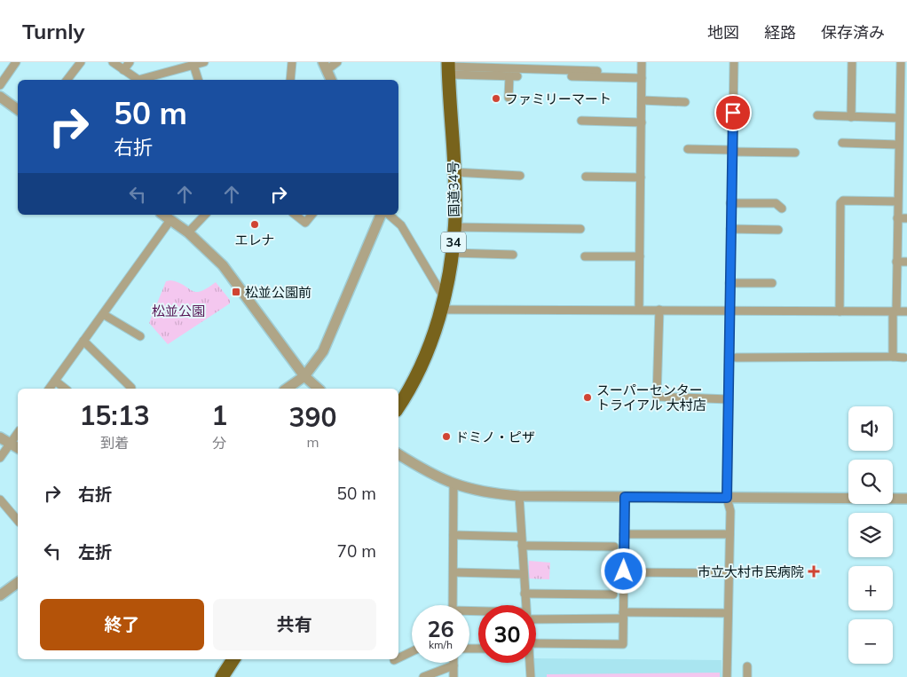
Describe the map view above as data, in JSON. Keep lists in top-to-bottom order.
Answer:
{
  "streets": {
    "highway": ["国道34号", "34"]
  },
  "parks": ["松並公園"],
  "places": {
    "other": [
      "ファミリーマート",
      "エレナ",
      "スーパーセンター トライアル 大村店",
      "ドミノ・ピザ"
    ],
    "transit": ["松並公園前"],
    "health": ["市立大村市民病院"]
  },
  "page": {
    "header": "Turnly",
    "nav": ["地図", "経路", "保存済み"],
    "turn": ["50 m", "右折"],
    "eta": [
      "15:13",
      "到着",
      "1",
      "分",
      "390",
      "m"
    ],
    "map_buttons": ["+", "−"],
    "list": [
      {
        "name": "右折",
        "value": "50 m"
      },
      {
        "name": "左折",
        "value": "70 m"
      }
    ],
    "buttons": ["終了", "共有"],
    "speed": "26 km/h",
    "limit": "30"
  }
}
